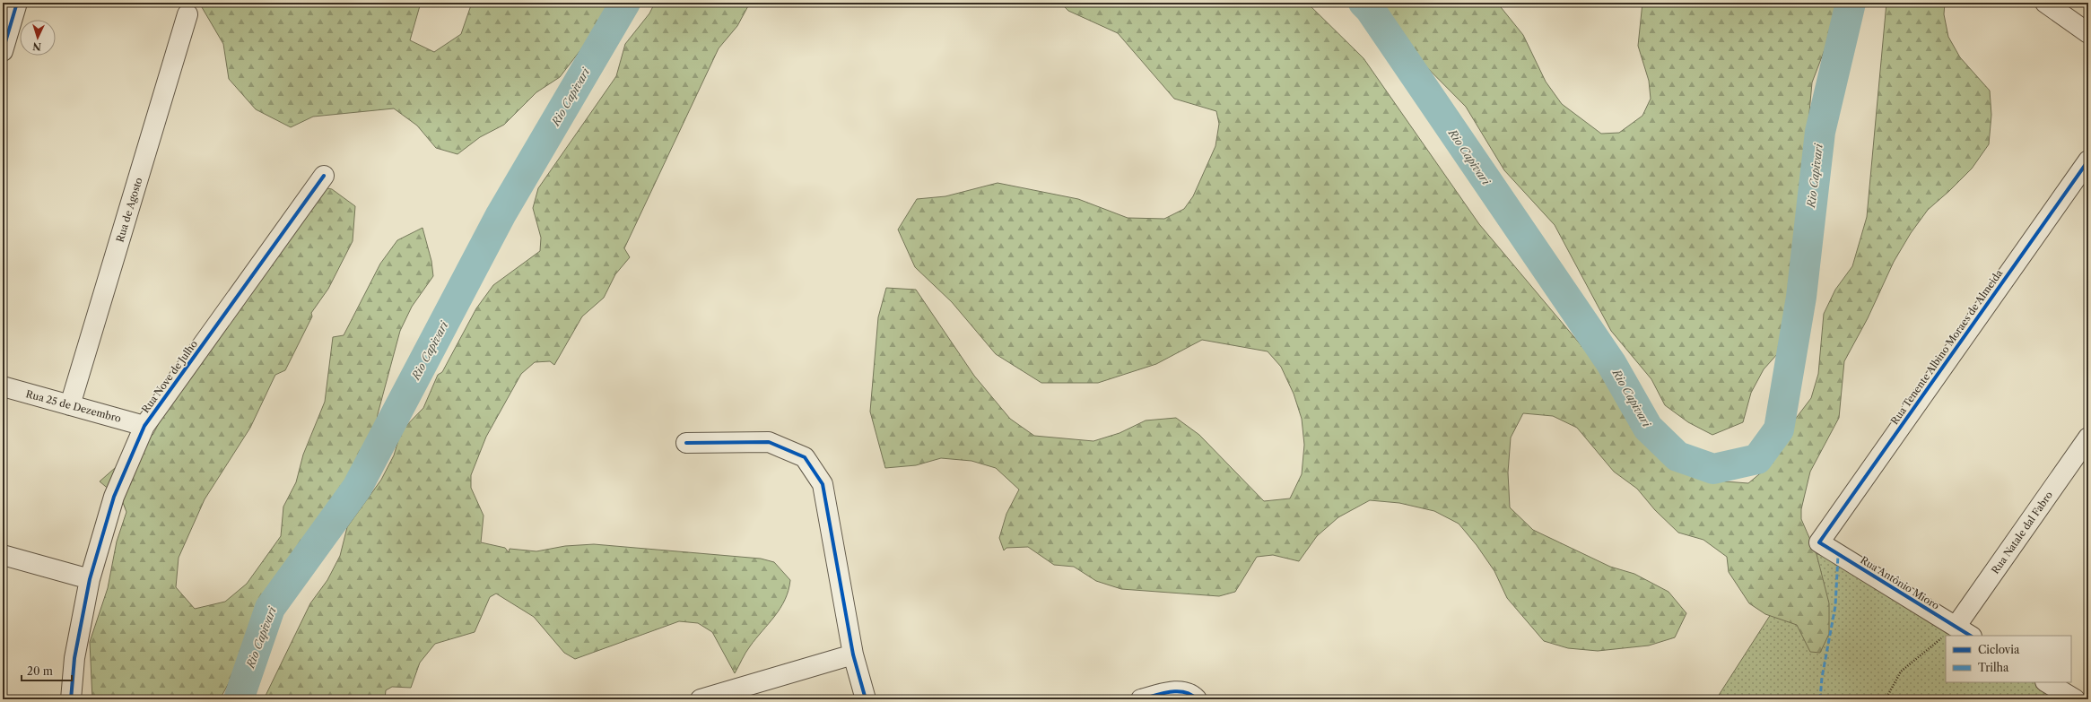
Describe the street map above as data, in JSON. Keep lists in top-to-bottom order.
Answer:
{
  "streets": {
    "street": [
      "Rua de Agosto",
      "Rua Tenente Albino Moraes de Almeida",
      "Rua Nove de Julho",
      "Rua 25 de Dezembro",
      "Rua Natale dal Fabro",
      "Rua Antônio Mioro"
    ]
  },
  "crossings": [
    ["Rua de Agosto", "Rua 25 de Dezembro"],
    ["Rua Tenente Albino Moraes de Almeida", "Rua Antônio Mioro"],
    ["Rua Nove de Julho", "Rua 25 de Dezembro"],
    ["Rua Natale dal Fabro", "Rua Antônio Mioro"]
  ],
  "water": ["Rio Capivari"],
  "legend": ["Ciclovia", "Trilha"],
  "scale_bar": "20 m",
  "north": "bottom"
}
